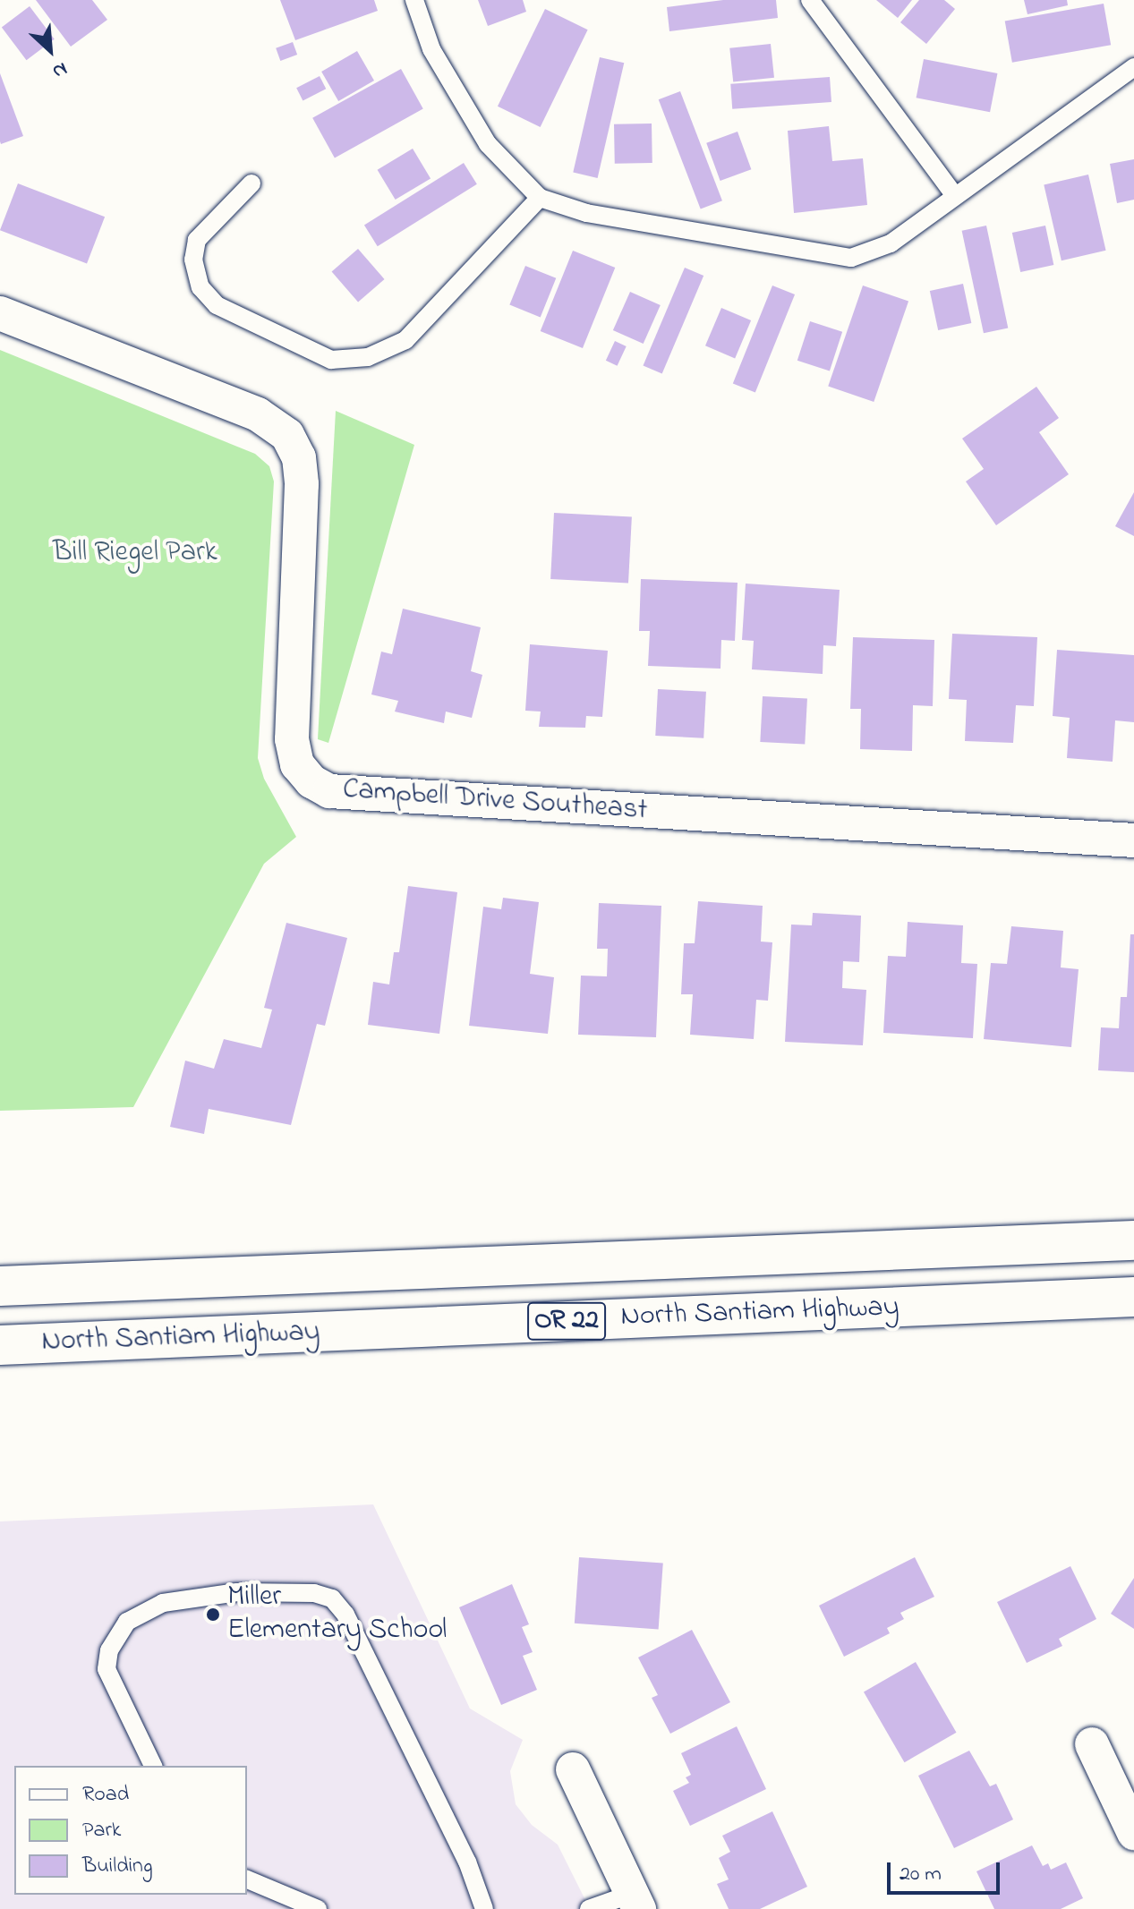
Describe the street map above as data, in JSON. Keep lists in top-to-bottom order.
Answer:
{
  "streets": {
    "highway": ["North Santiam Highway", "OR 22"],
    "street": ["Campbell Drive Southeast"]
  },
  "parks": ["Bill Riegel Park"],
  "places": ["Miller Elementary School"],
  "legend": ["Road", "Park", "Building"],
  "scale_bar": "20 m",
  "north": "bottom right"
}
